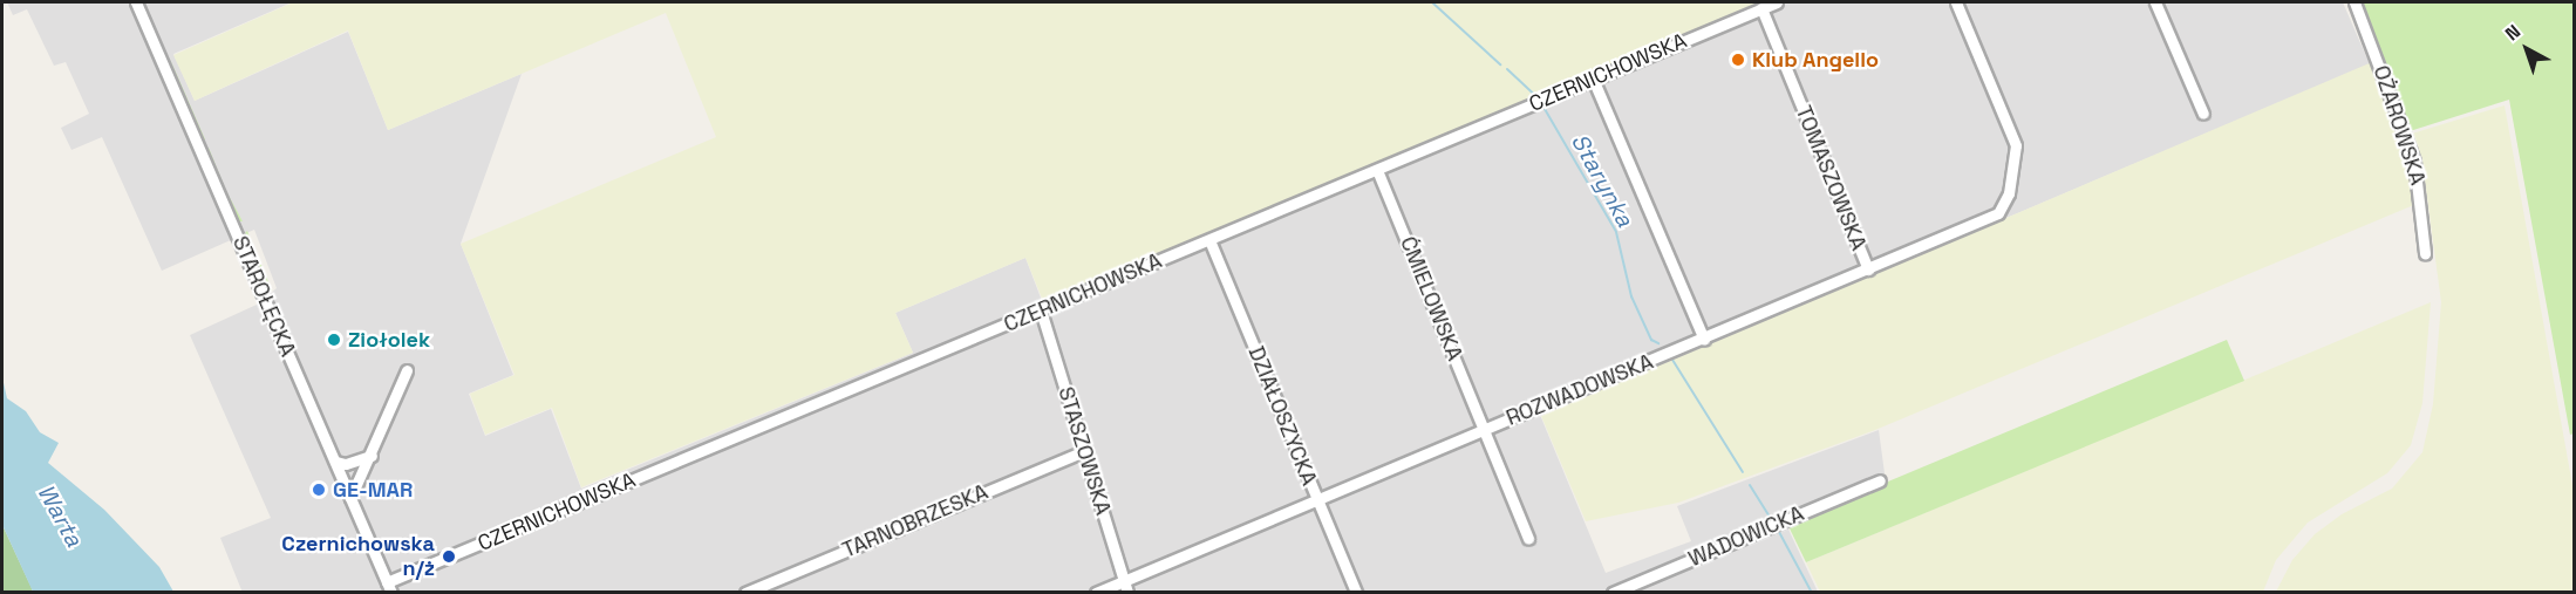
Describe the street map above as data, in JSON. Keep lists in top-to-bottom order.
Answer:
{
  "streets": {
    "street": [
      "CZERNICHOWSKA",
      "OŻAROWSKA",
      "TOMASZOWSKA",
      "STAROŁĘCKA",
      "ĆMIELOWSKA",
      "ROZWADOWSKA",
      "DZIAŁOSZYCKA",
      "STASZOWSKA",
      "TARNOBRZESKA",
      "WADOWICKA"
    ]
  },
  "crossings": [
    ["CZERNICHOWSKA", "TOMASZOWSKA"],
    ["CZERNICHOWSKA", "STAROŁĘCKA"],
    ["CZERNICHOWSKA", "ĆMIELOWSKA"],
    ["CZERNICHOWSKA", "DZIAŁOSZYCKA"],
    ["CZERNICHOWSKA", "STASZOWSKA"],
    ["TOMASZOWSKA", "ROZWADOWSKA"],
    ["ĆMIELOWSKA", "ROZWADOWSKA"],
    ["ROZWADOWSKA", "DZIAŁOSZYCKA"],
    ["ROZWADOWSKA", "STASZOWSKA"],
    ["STASZOWSKA", "TARNOBRZESKA"]
  ],
  "water": ["Starynka", "Warta"],
  "places": [
    "Klub Angello",
    "Ziołolek",
    "GE-MAR",
    "Czernichowska n/ż"
  ],
  "north": "top left"
}
